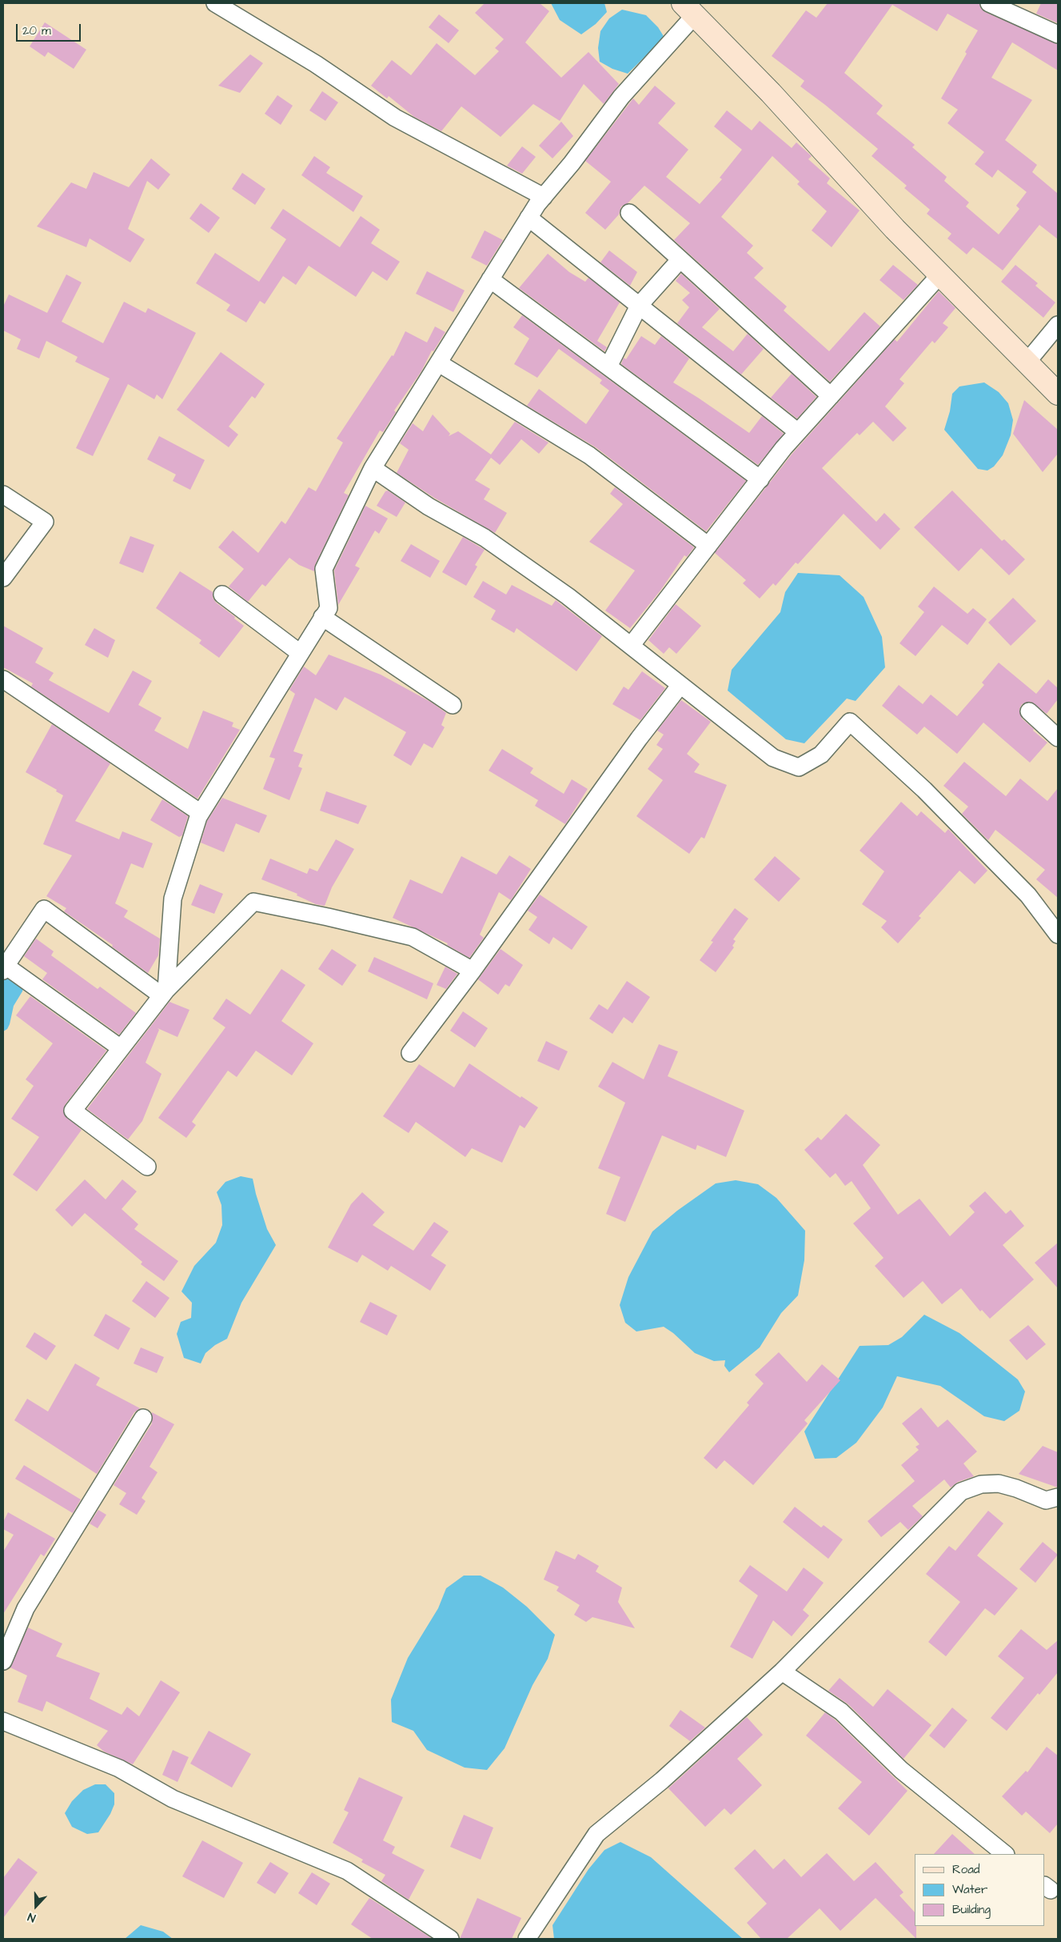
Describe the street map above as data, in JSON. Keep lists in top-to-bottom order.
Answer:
{
  "legend": ["Road", "Water", "Building"],
  "scale_bar": "20 m",
  "north": "bottom"
}
